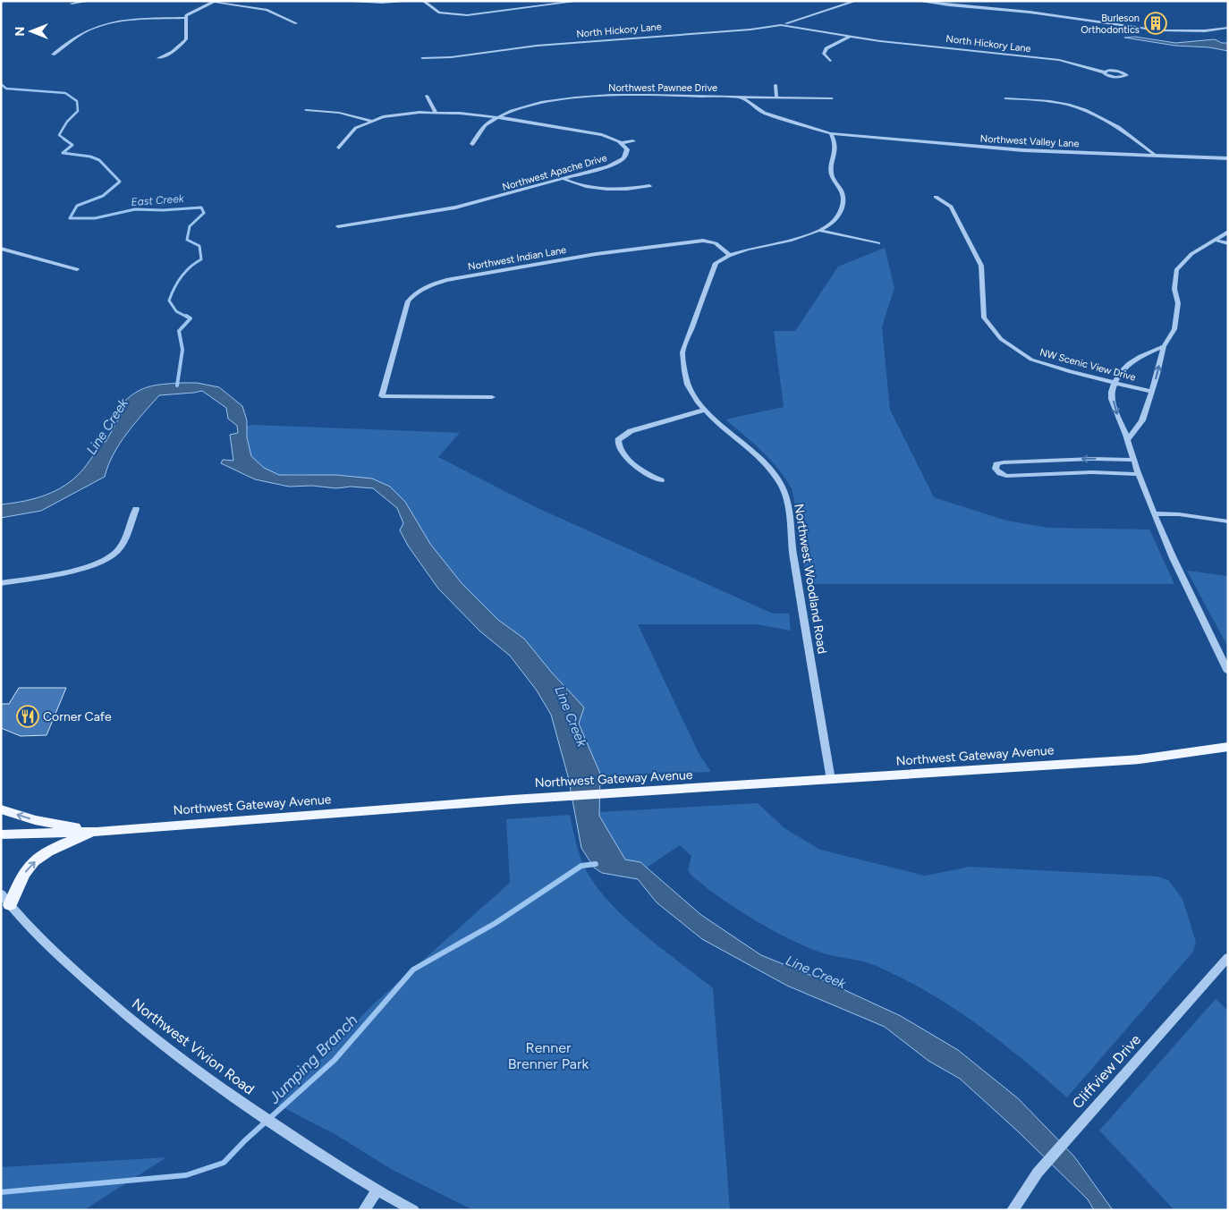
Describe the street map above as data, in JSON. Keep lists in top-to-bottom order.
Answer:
{
  "streets": {
    "main road": ["Northwest Gateway Avenue"],
    "street": [
      "North Hickory Lane",
      "Northwest Pawnee Drive",
      "Northwest Valley Lane",
      "Northwest Apache Drive",
      "Northwest Indian Lane",
      "NW Scenic View Drive",
      "Northwest Woodland Road",
      "Northwest Vivion Road",
      "Cliffview Drive"
    ]
  },
  "crossings": [
    ["Northwest Pawnee Drive", "Northwest Apache Drive"],
    ["Northwest Valley Lane", "Northwest Woodland Road"],
    ["Northwest Indian Lane", "Northwest Woodland Road"],
    ["Northwest Woodland Road", "Northwest Gateway Avenue"]
  ],
  "water": ["East Creek", "Line Creek", "Jumping Branch"],
  "parks": ["Renner Brenner Park"],
  "places": {
    "building": ["Burleson Orthodontics"],
    "restaurant": ["Corner Cafe"]
  },
  "north": "left"
}
